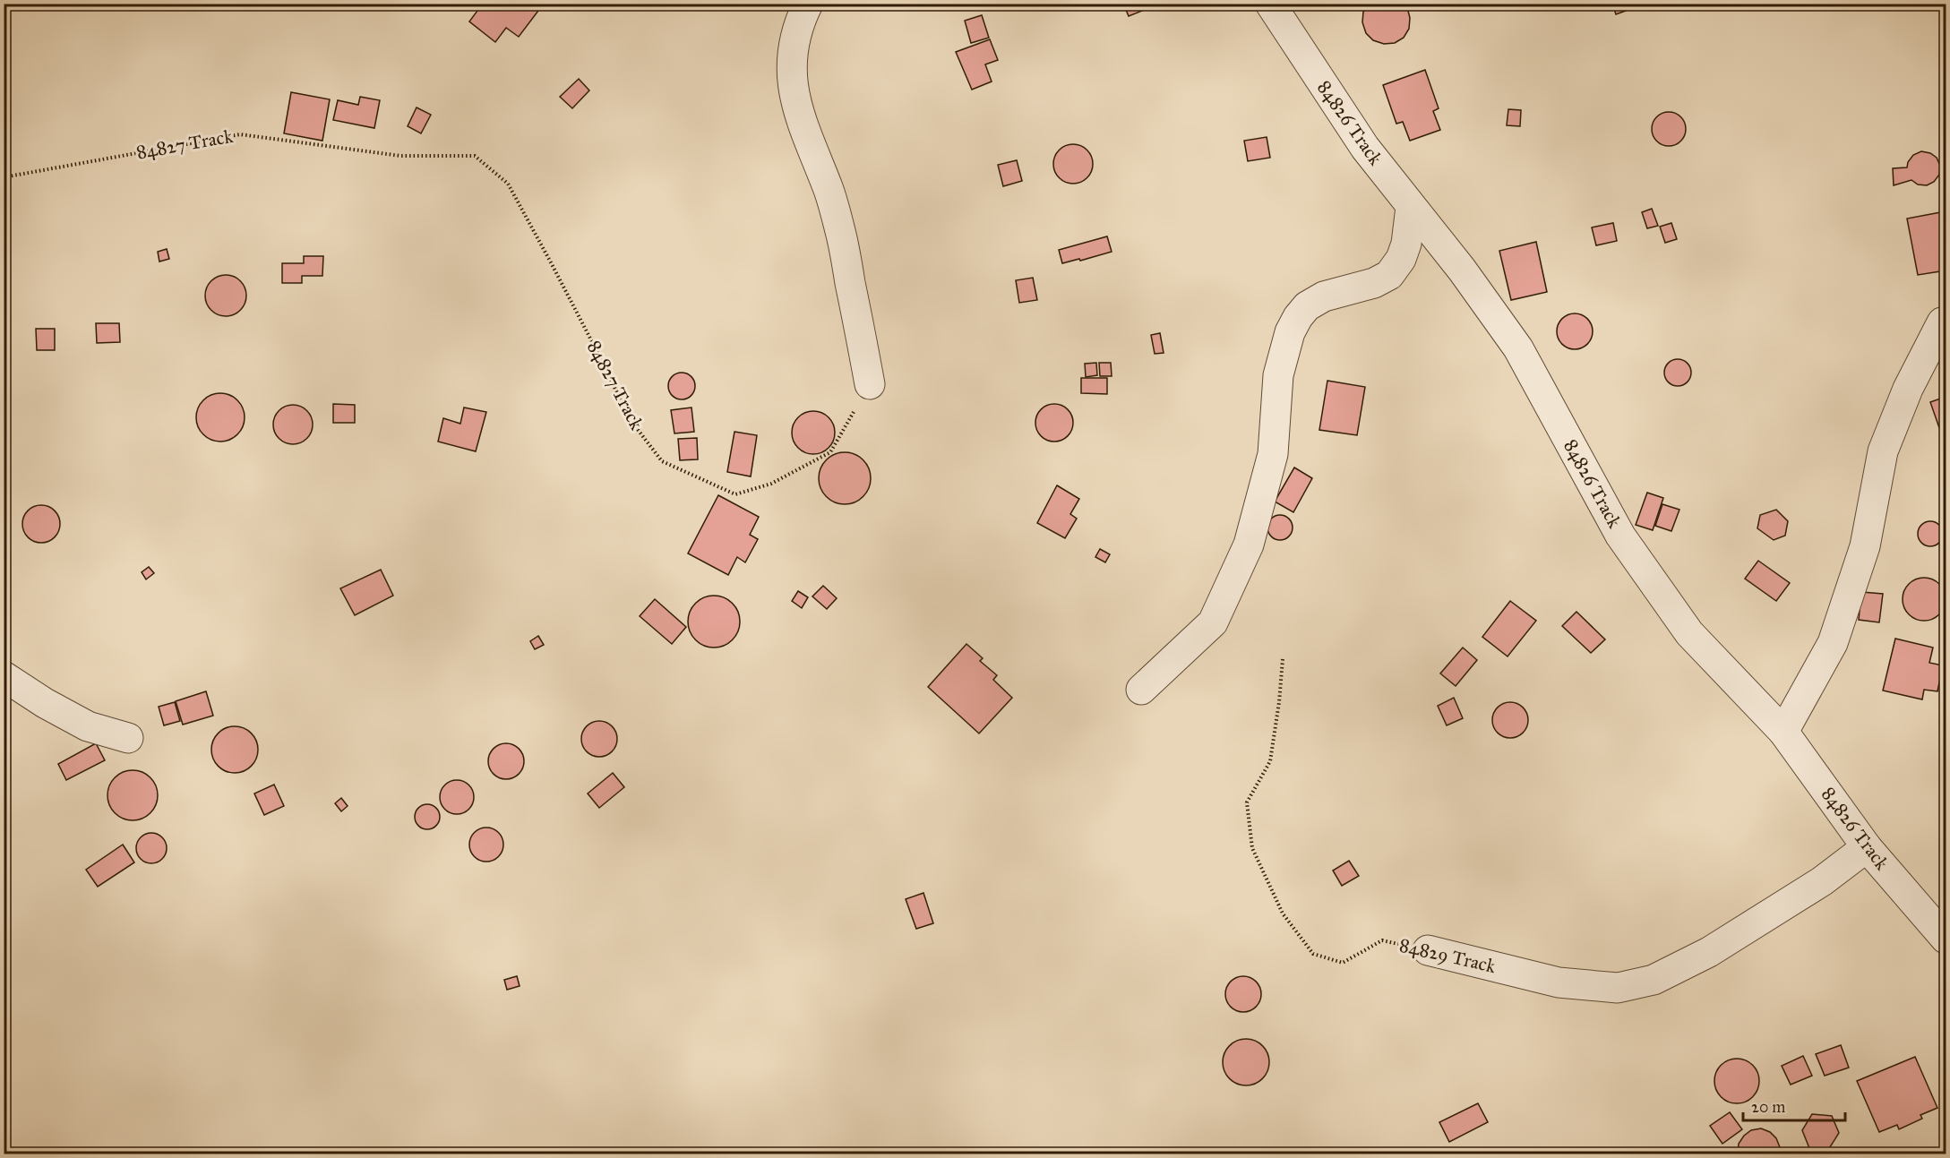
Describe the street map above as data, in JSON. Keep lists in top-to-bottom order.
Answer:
{
  "streets": {
    "street": ["84826 Track", "84829 Track"],
    "path": ["84827 Track"]
  },
  "crossings": [
    ["84826 Track", "84829 Track"]
  ],
  "scale_bar": "20 m"
}
